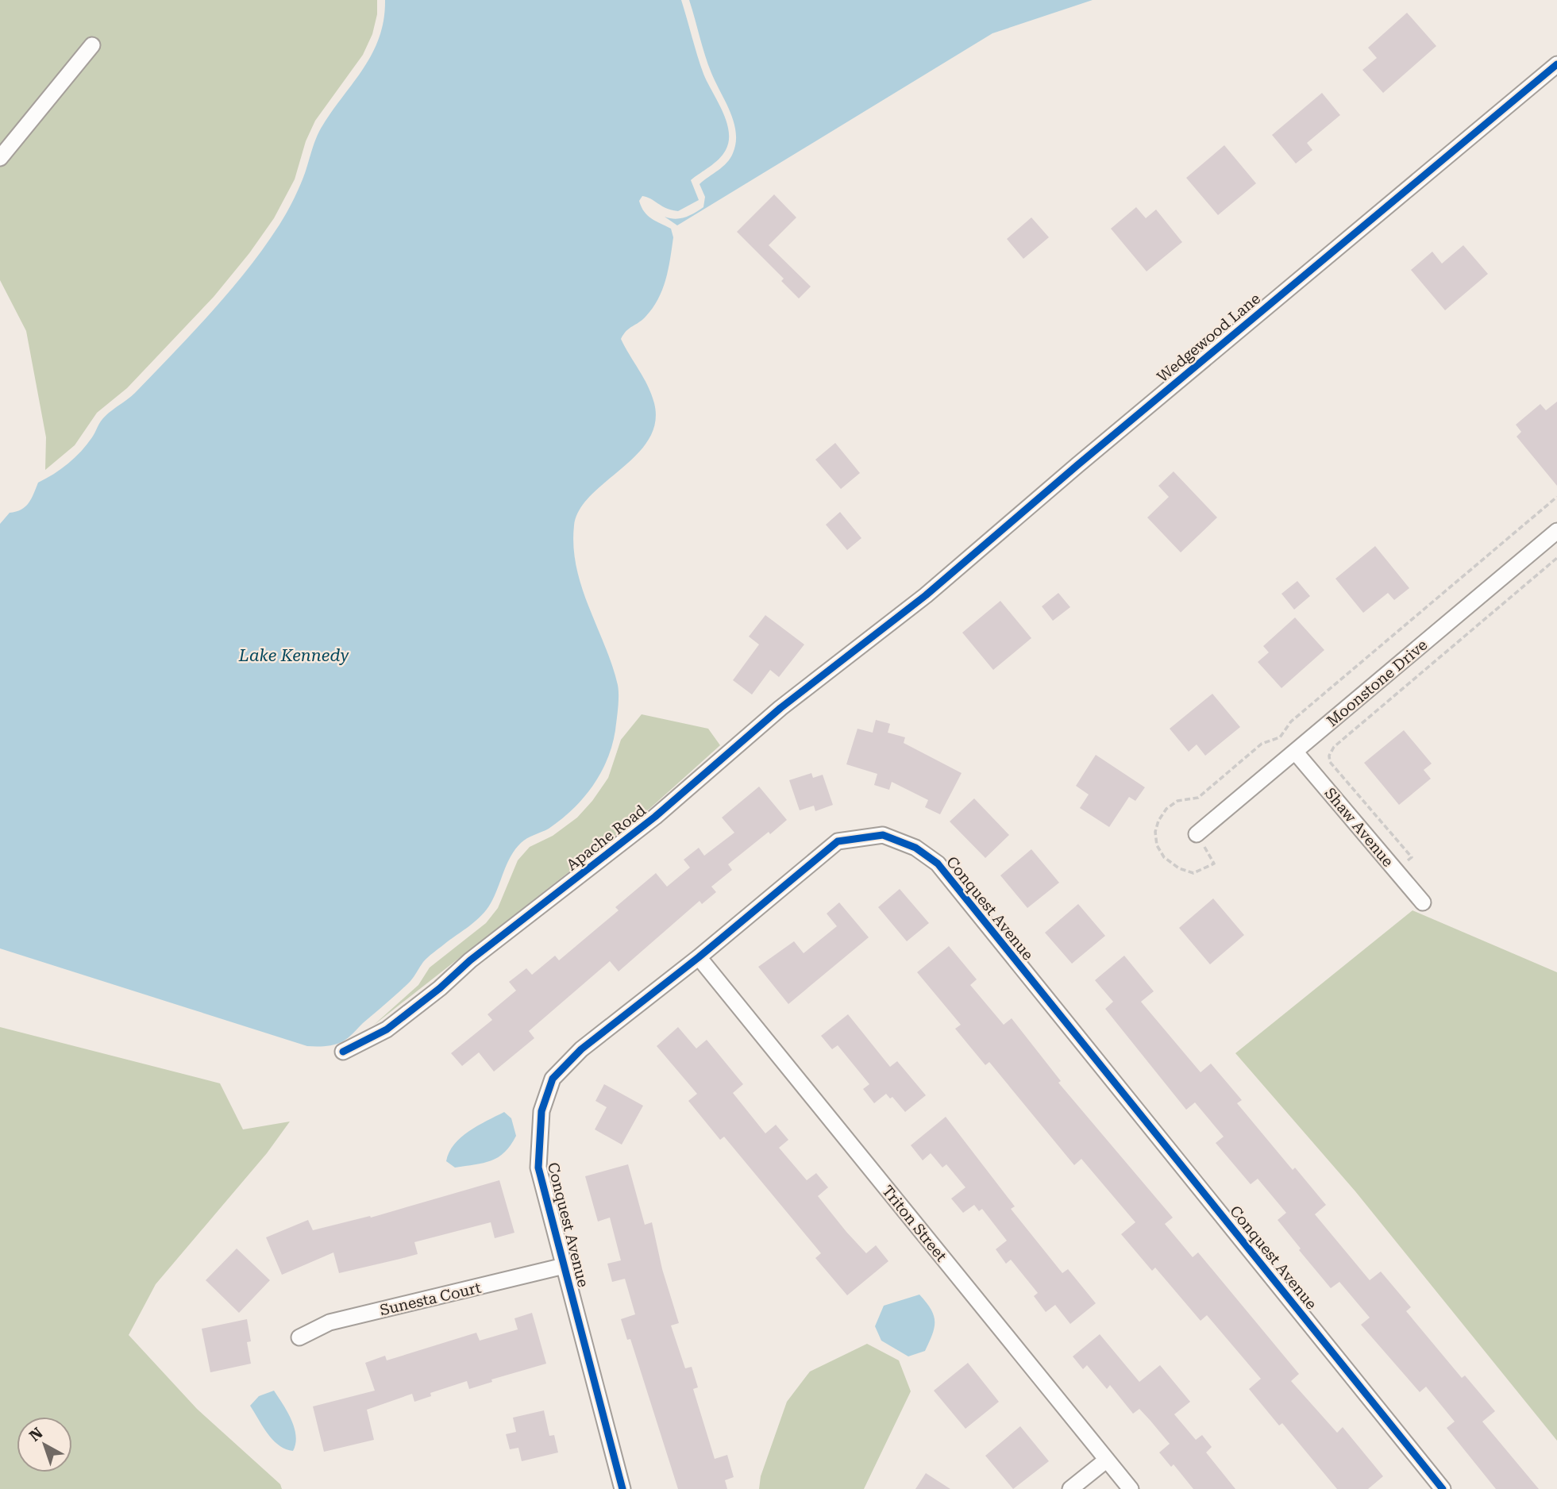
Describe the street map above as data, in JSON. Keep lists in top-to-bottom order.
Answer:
{
  "streets": {
    "street": [
      "Wedgewood Lane",
      "Moonstone Drive",
      "Shaw Avenue",
      "Apache Road",
      "Conquest Avenue",
      "Triton Street",
      "Sunesta Court"
    ]
  },
  "crossings": [
    ["Wedgewood Lane", "Apache Road"],
    ["Moonstone Drive", "Shaw Avenue"],
    ["Conquest Avenue", "Triton Street"],
    ["Conquest Avenue", "Sunesta Court"]
  ],
  "water": ["Lake Kennedy"],
  "north": "top left"
}
